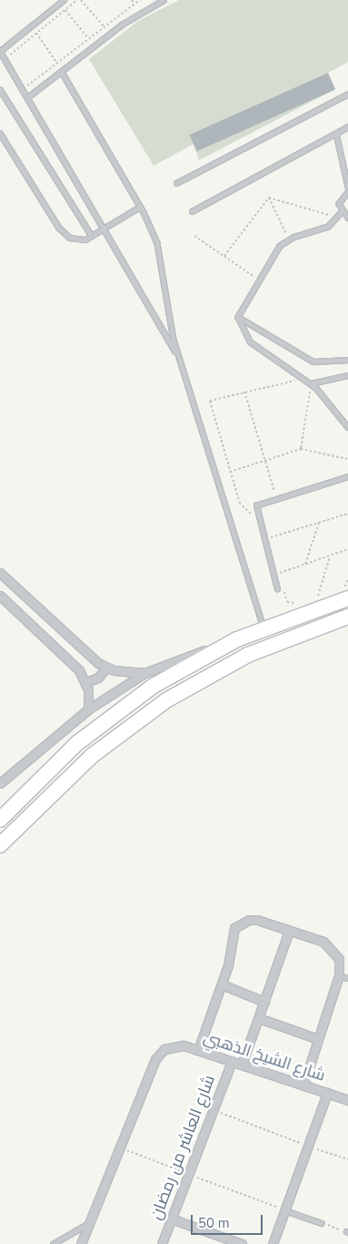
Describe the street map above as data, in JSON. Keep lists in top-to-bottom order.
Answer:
{
  "streets": {
    "street": ["شارع الشيخ الذهبي", "شارع العاشر من رمضان"]
  },
  "crossings": [
    ["شارع الشيخ الذهبي", "شارع العاشر من رمضان"]
  ],
  "scale_bar": "50 m"
}
